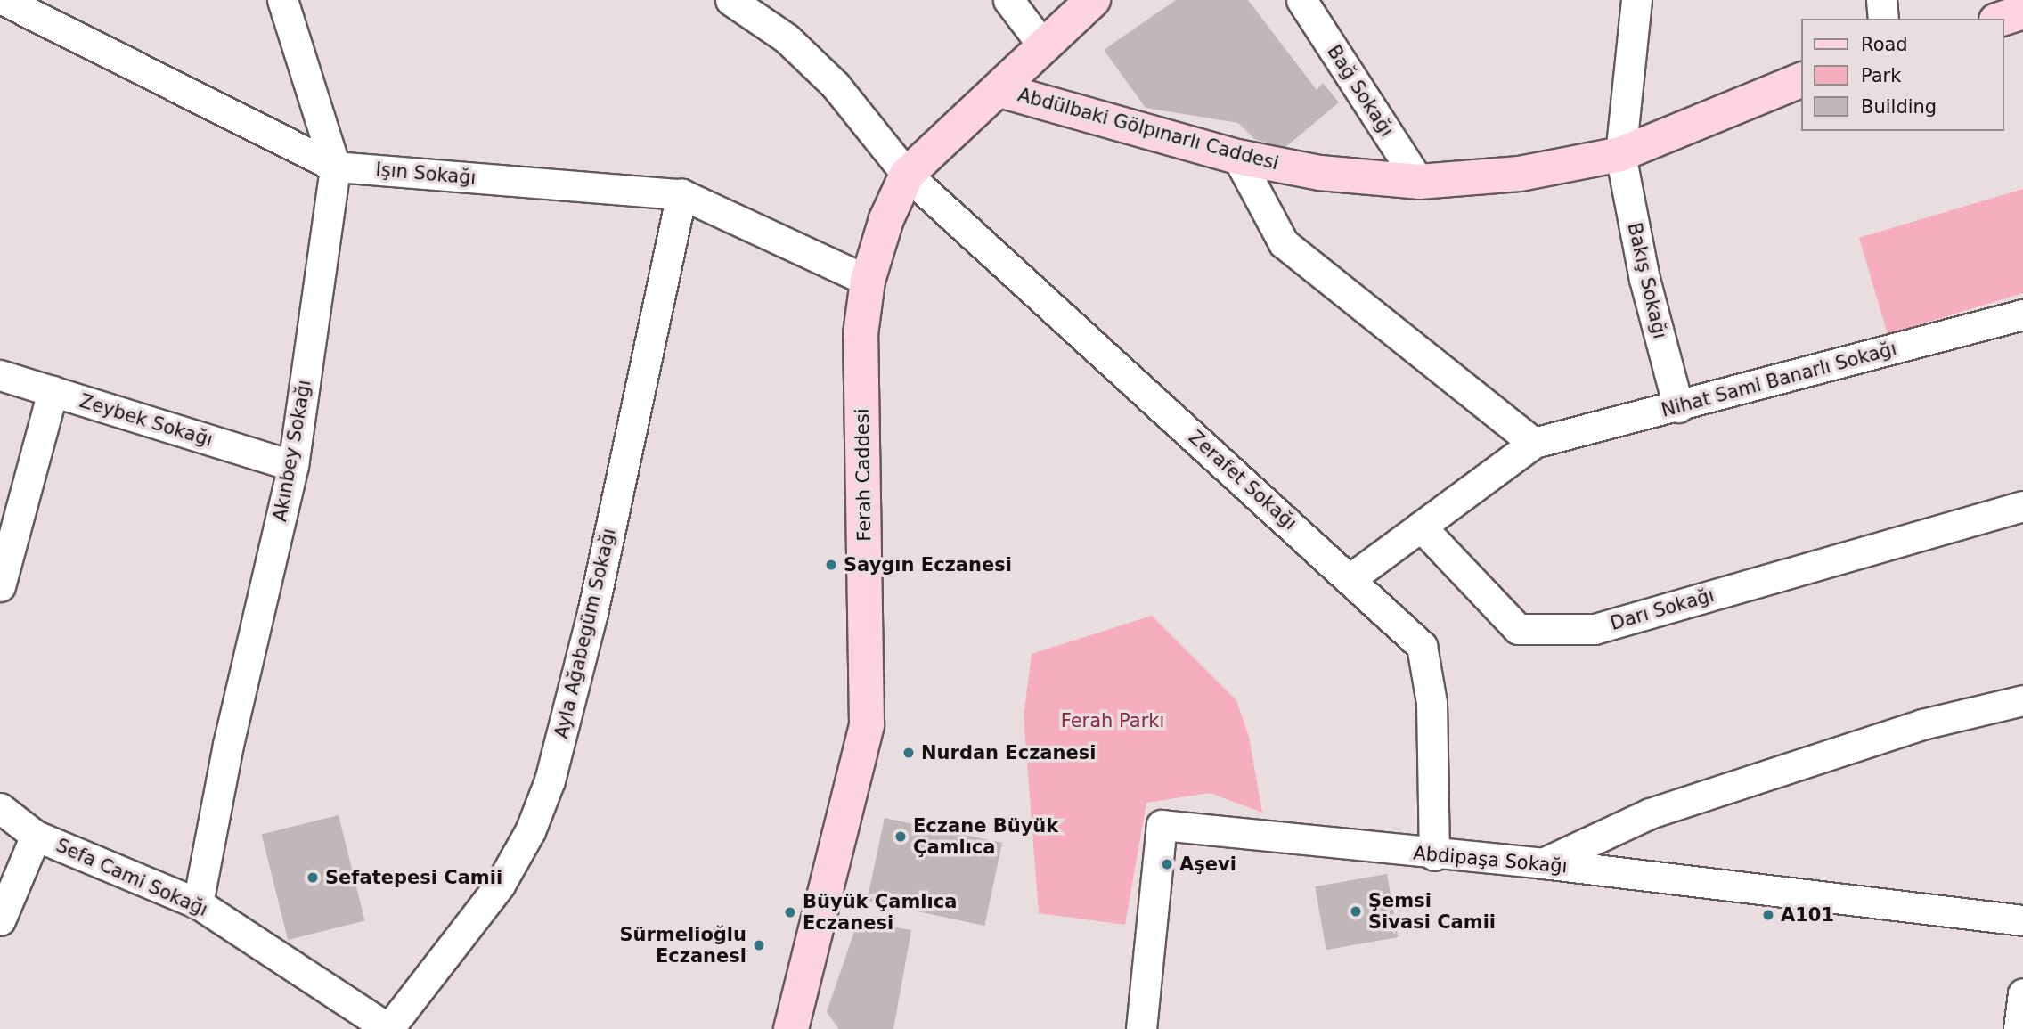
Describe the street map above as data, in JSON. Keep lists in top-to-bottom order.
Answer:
{
  "streets": {
    "street": [
      "Bağ Sokağı",
      "Abdülbaki Gölpınarlı Caddesi",
      "Işın Sokağı",
      "Bakış Sokağı",
      "Nihat Sami Banarlı Sokağı",
      "Zeybek Sokağı",
      "Akınbey Sokağı",
      "Ferah Caddesi",
      "Zerafet Sokağı",
      "Darı Sokağı",
      "Ayla Ağabegüm Sokağı",
      "Abdipaşa Sokağı",
      "Sefa Cami Sokağı"
    ]
  },
  "crossings": [
    ["Bağ Sokağı", "Abdülbaki Gölpınarlı Caddesi"],
    ["Abdülbaki Gölpınarlı Caddesi", "Bakış Sokağı"],
    ["Abdülbaki Gölpınarlı Caddesi", "Ferah Caddesi"],
    ["Işın Sokağı", "Akınbey Sokağı"],
    ["Işın Sokağı", "Ferah Caddesi"],
    ["Işın Sokağı", "Ayla Ağabegüm Sokağı"],
    ["Bakış Sokağı", "Nihat Sami Banarlı Sokağı"],
    ["Nihat Sami Banarlı Sokağı", "Darı Sokağı"],
    ["Zeybek Sokağı", "Akınbey Sokağı"],
    ["Akınbey Sokağı", "Sefa Cami Sokağı"],
    ["Ferah Caddesi", "Zerafet Sokağı"],
    ["Zerafet Sokağı", "Abdipaşa Sokağı"],
    ["Ayla Ağabegüm Sokağı", "Sefa Cami Sokağı"]
  ],
  "parks": ["Ferah Parkı"],
  "places": [
    "Saygın Eczanesi",
    "Nurdan Eczanesi",
    "Eczane Büyük Çamlıca",
    "Aşevi",
    "Sefatepesi Camii",
    "Şemsi Sivasi Camii",
    "Büyük Çamlıca Eczanesi",
    "A101",
    "Sürmelioğlu Eczanesi"
  ],
  "legend": ["Road", "Park", "Building"]
}
